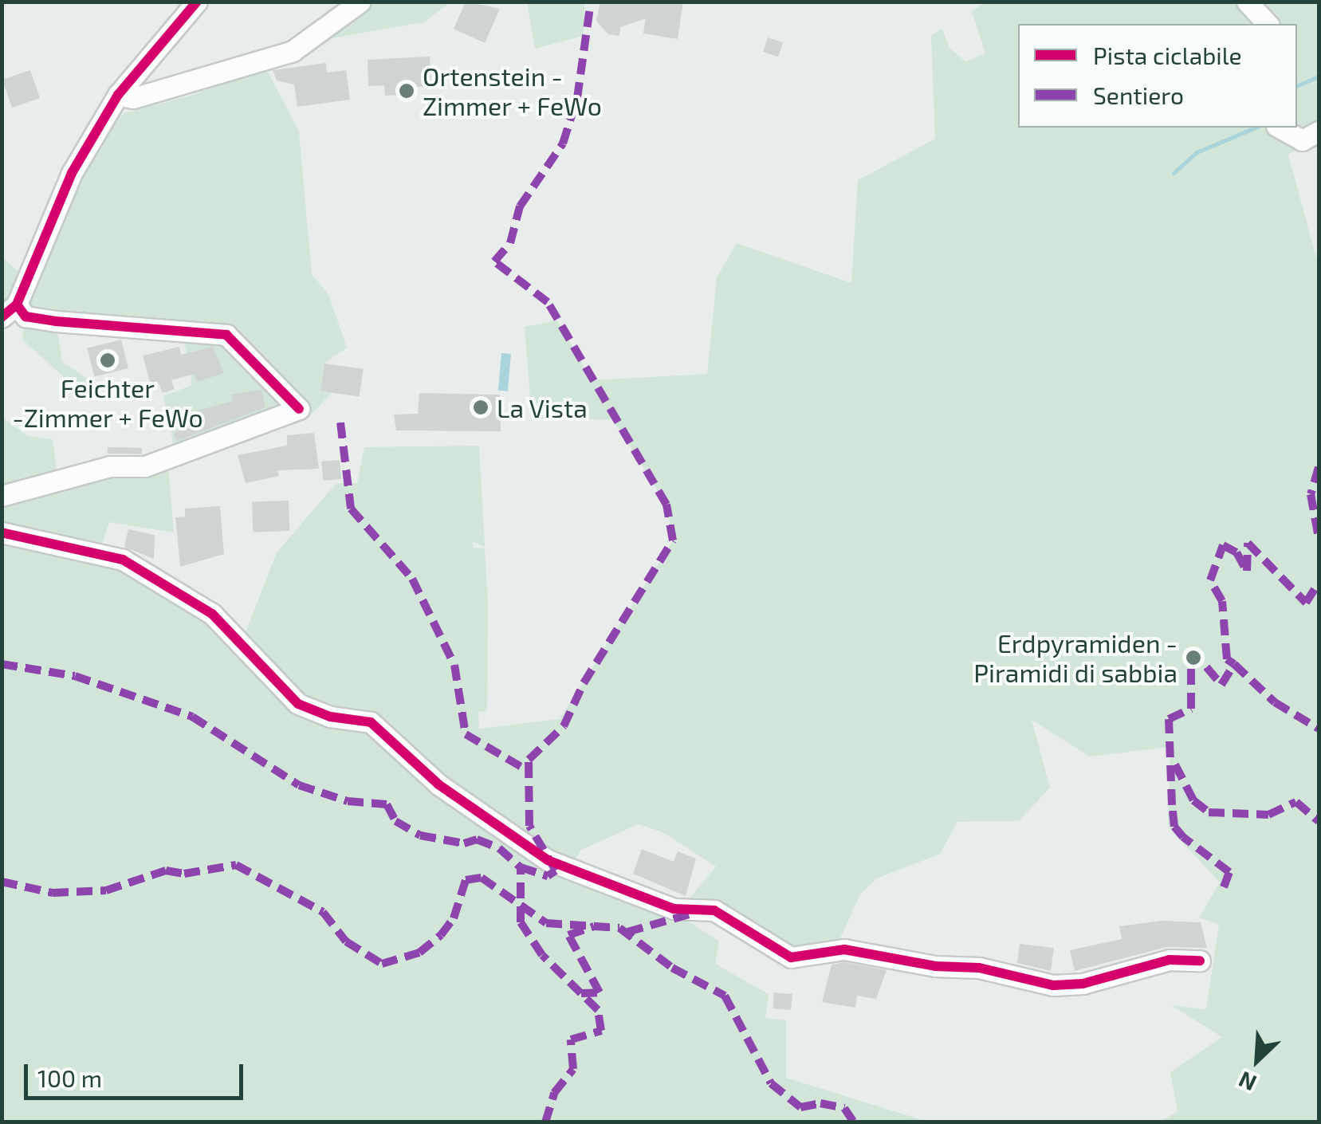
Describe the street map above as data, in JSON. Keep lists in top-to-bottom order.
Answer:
{
  "places": [
    "Ortenstein - Zimmer + FeWo",
    "Feichter -Zimmer + FeWo",
    "La Vista",
    "Erdpyramiden - Piramidi di sabbia"
  ],
  "legend": ["Pista ciclabile", "Sentiero"],
  "scale_bar": "100 m",
  "north": "bottom left"
}
